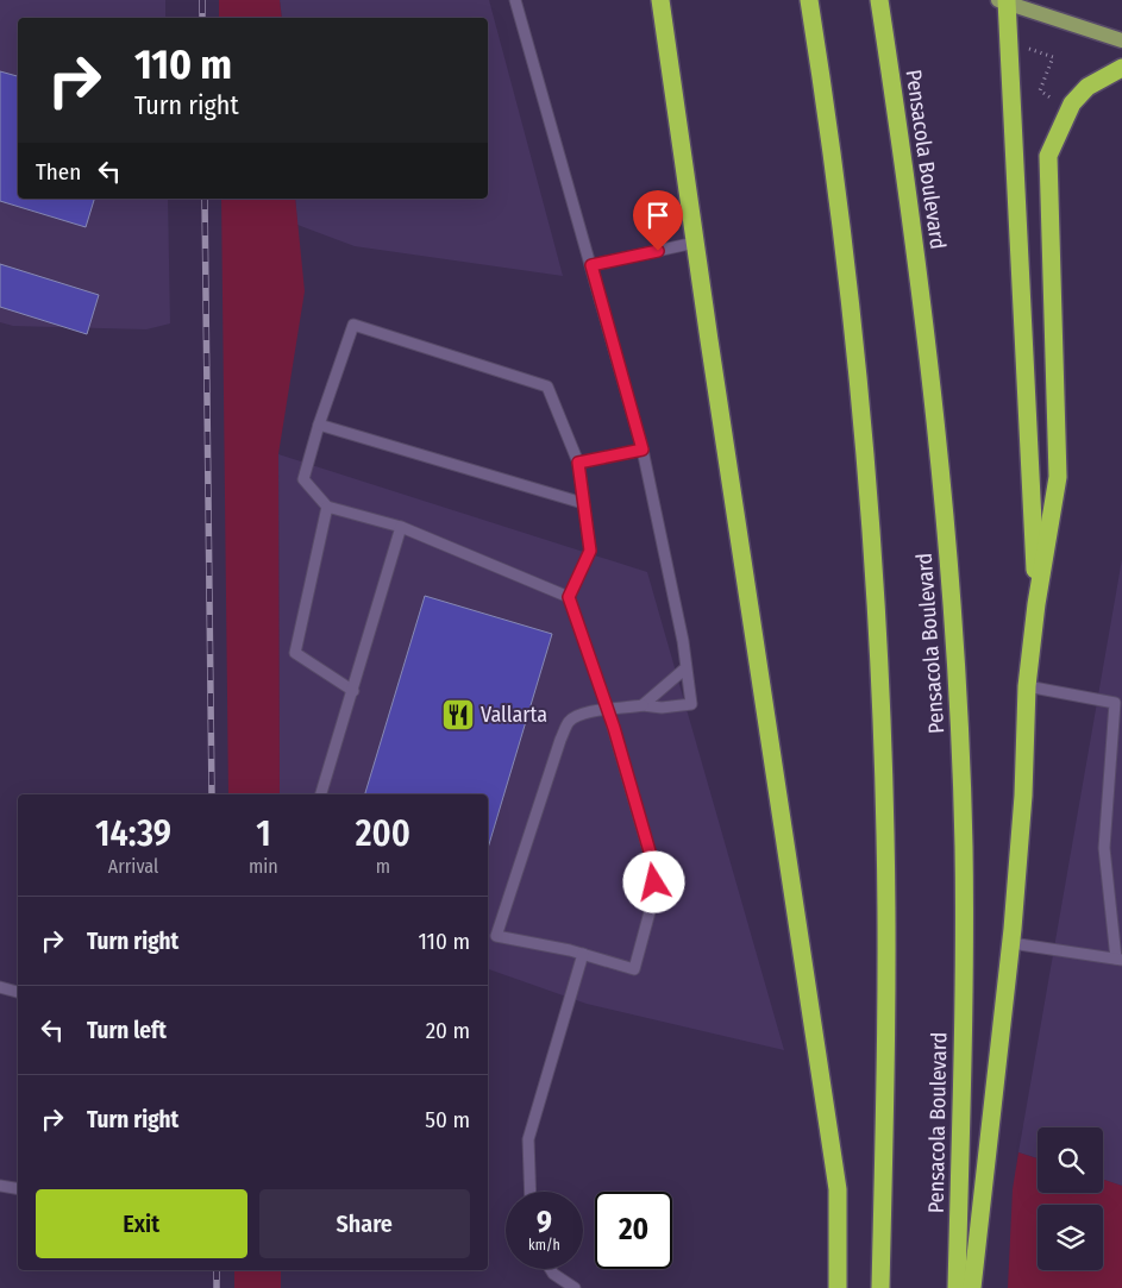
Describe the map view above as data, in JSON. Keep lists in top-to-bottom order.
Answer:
{
  "streets": {
    "highway": ["Pensacola Boulevard"]
  },
  "places": {
    "restaurant": ["Vallarta"]
  },
  "page": {
    "turn": ["110 m", "Turn right"],
    "then": "Then",
    "eta": [
      "14:39",
      "Arrival",
      "1",
      "min",
      "200",
      "m"
    ],
    "list": [
      {
        "name": "Turn right",
        "value": "110 m"
      },
      {
        "name": "Turn left",
        "value": "20 m"
      },
      {
        "name": "Turn right",
        "value": "50 m"
      }
    ],
    "buttons": ["Exit", "Share"],
    "speed": "9 km/h",
    "limit": "20"
  }
}
